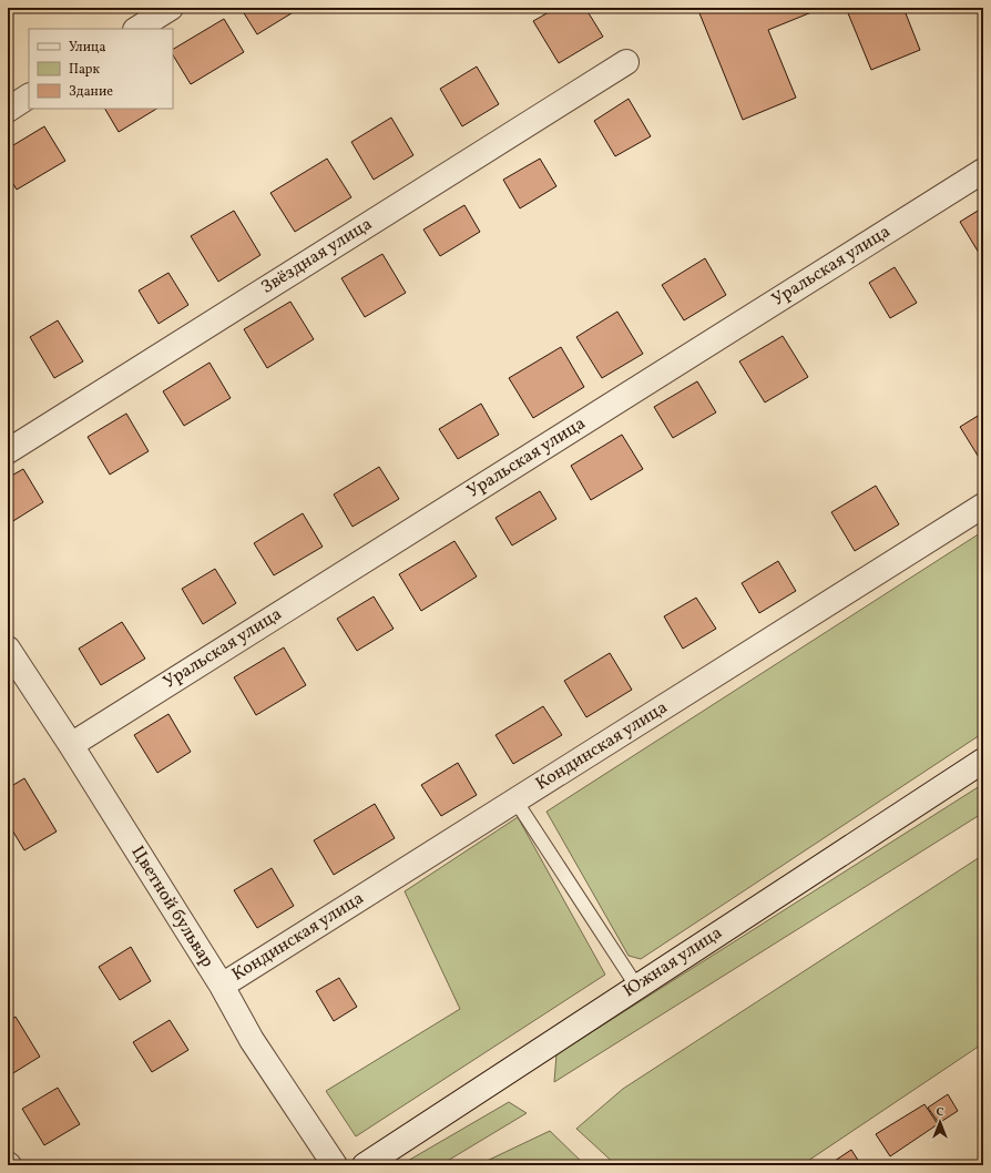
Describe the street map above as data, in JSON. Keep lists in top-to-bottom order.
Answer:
{
  "streets": {
    "street": [
      "Звёздная улица",
      "Уральская улица",
      "Кондинская улица",
      "Цветной бульвар",
      "Южная улица"
    ]
  },
  "crossings": [
    ["Уральская улица", "Цветной бульвар"],
    ["Кондинская улица", "Цветной бульвар"]
  ],
  "legend": ["Улица", "Парк", "Здание"],
  "north": "top"
}
